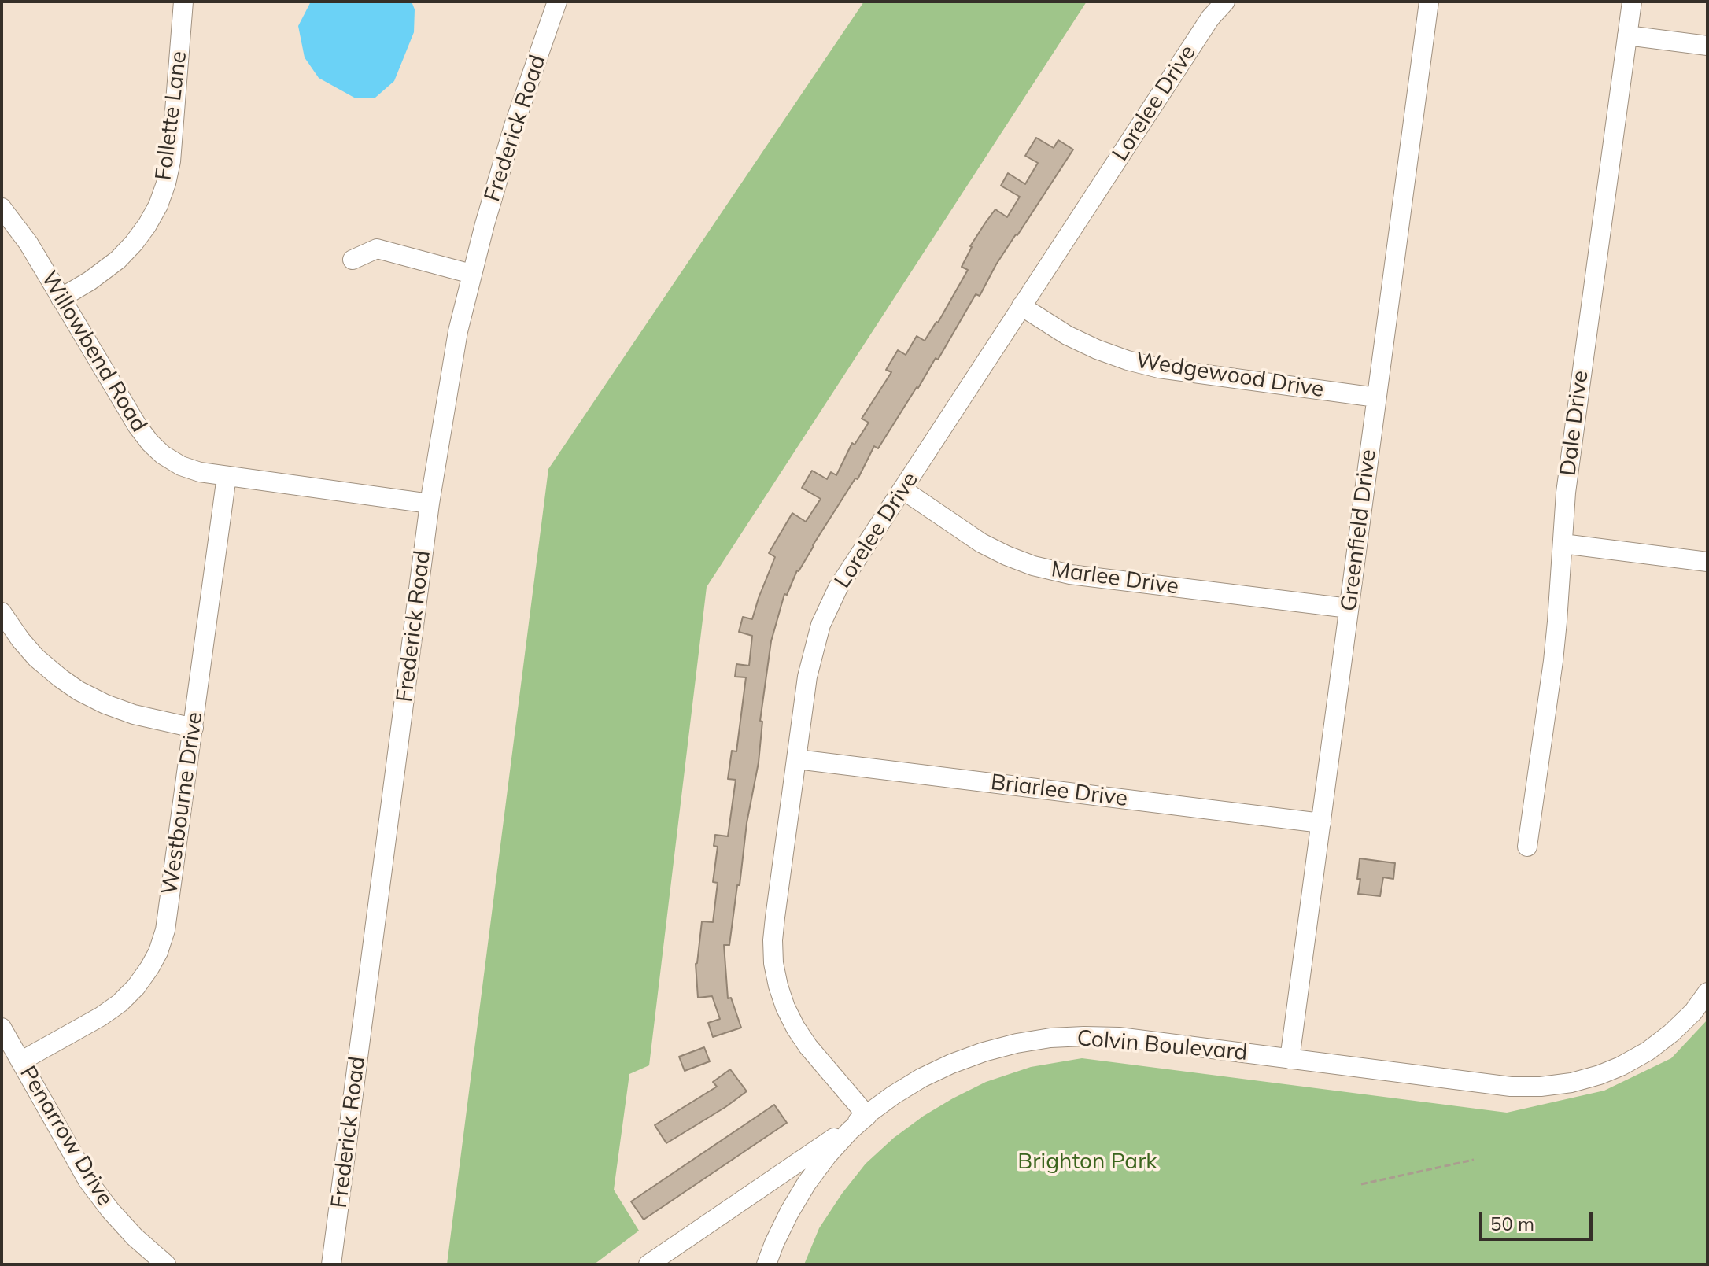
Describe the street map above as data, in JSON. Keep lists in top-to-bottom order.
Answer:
{
  "streets": {
    "street": [
      "Lorelee Drive",
      "Follette Lane",
      "Frederick Road",
      "Willowbend Road",
      "Wedgewood Drive",
      "Dale Drive",
      "Greenfield Drive",
      "Marlee Drive",
      "Briarlee Drive",
      "Westbourne Drive",
      "Colvin Boulevard",
      "Penarrow Drive"
    ]
  },
  "crossings": [
    ["Lorelee Drive", "Wedgewood Drive"],
    ["Lorelee Drive", "Marlee Drive"],
    ["Lorelee Drive", "Briarlee Drive"],
    ["Lorelee Drive", "Colvin Boulevard"],
    ["Follette Lane", "Willowbend Road"],
    ["Frederick Road", "Willowbend Road"],
    ["Willowbend Road", "Westbourne Drive"],
    ["Wedgewood Drive", "Greenfield Drive"],
    ["Greenfield Drive", "Marlee Drive"],
    ["Greenfield Drive", "Briarlee Drive"],
    ["Greenfield Drive", "Colvin Boulevard"],
    ["Westbourne Drive", "Penarrow Drive"]
  ],
  "parks": ["Brighton Park"],
  "scale_bar": "50 m"
}
